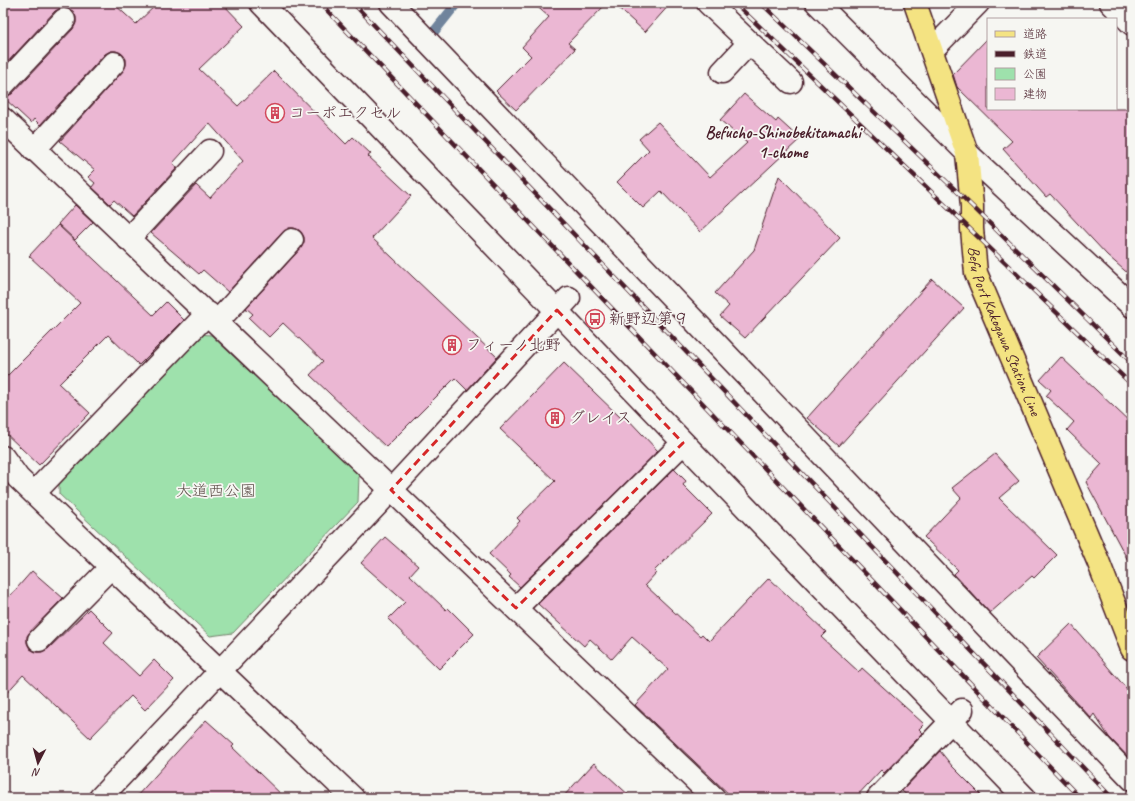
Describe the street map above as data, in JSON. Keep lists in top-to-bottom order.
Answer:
{
  "streets": {
    "main road": ["Befu Port Kakogawa Station Line"]
  },
  "districts": ["Befucho-Shinobekitamachi 1-chome"],
  "parks": ["大道西公園"],
  "places": {
    "building": ["コーポエクセル", "フィーノ北野", "グレイス"],
    "bus stop": ["新野辺第９"]
  },
  "legend": [
    "道路",
    "鉄道",
    "公園",
    "建物"
  ],
  "north": "bottom"
}
